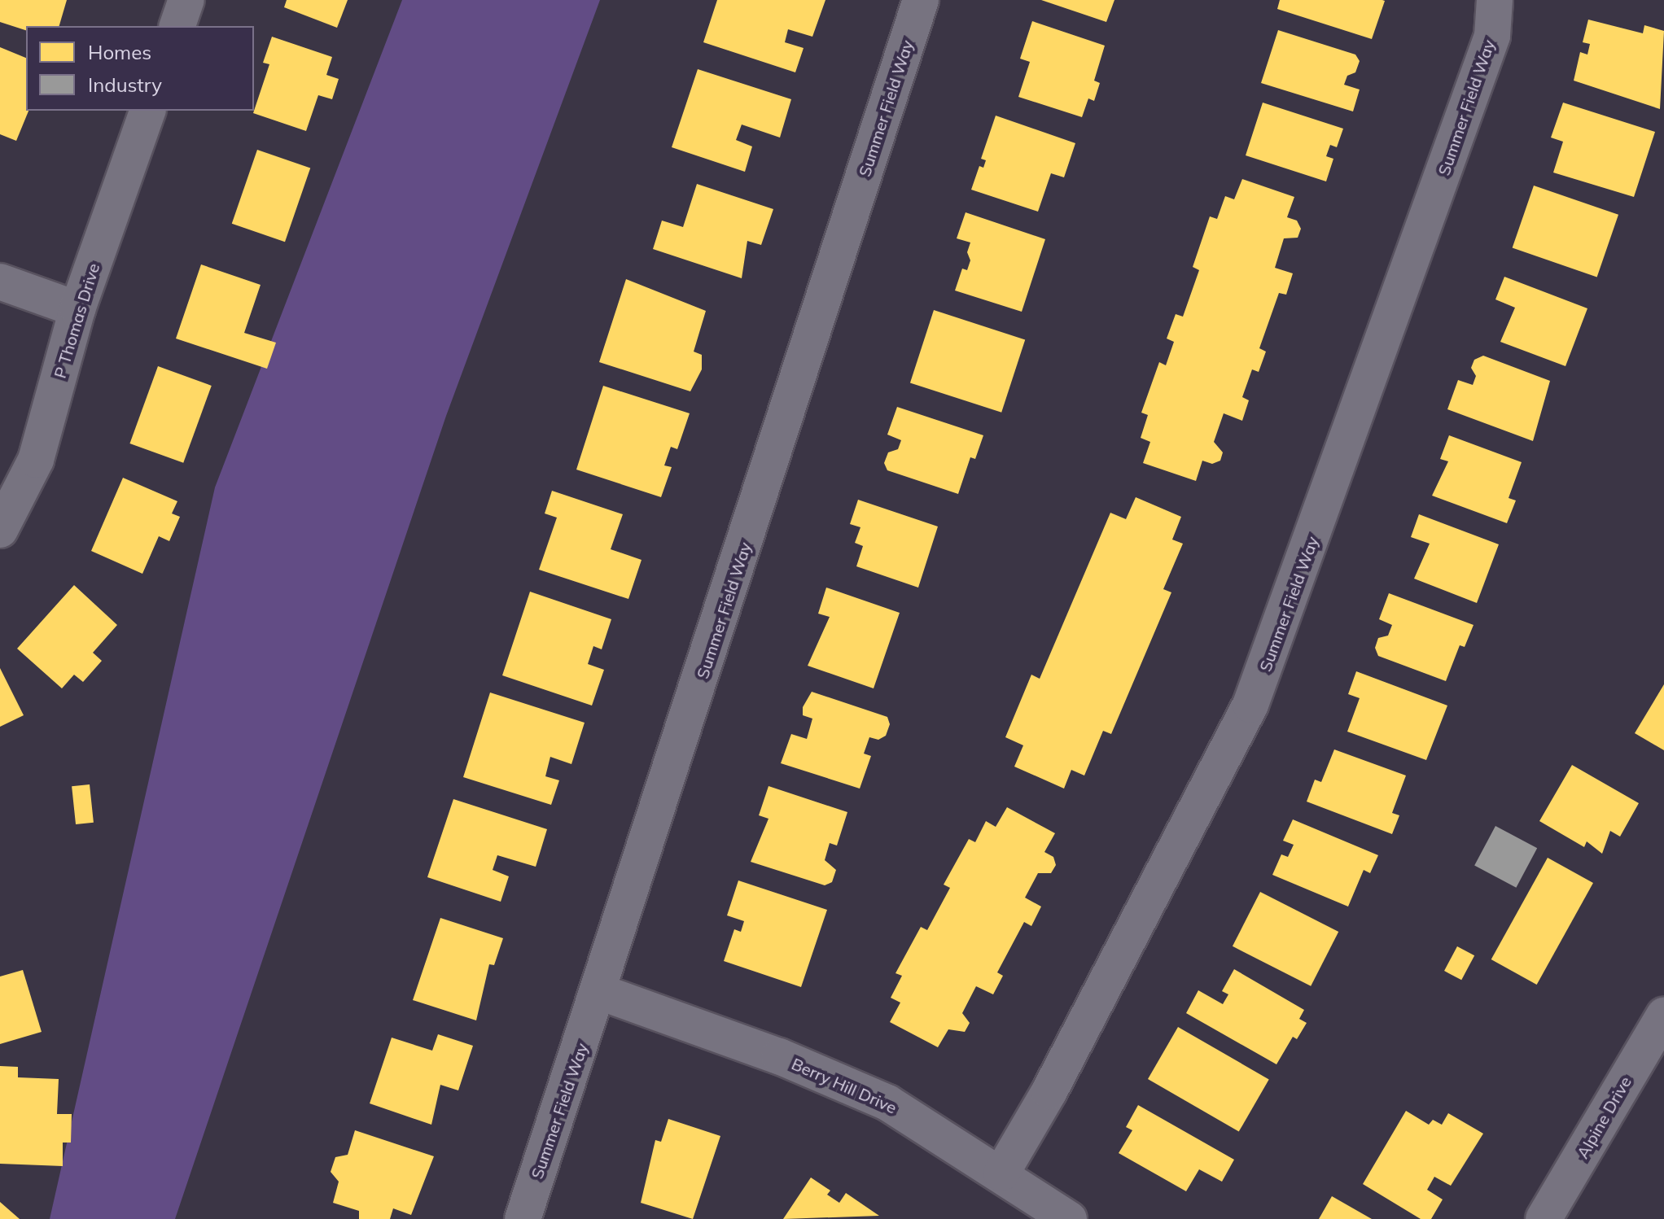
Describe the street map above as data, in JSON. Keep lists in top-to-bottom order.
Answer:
{
  "streets": {
    "street": [
      "Summer Field Way",
      "P Thomas Drive",
      "Berry Hill Drive",
      "Alpine Drive"
    ]
  },
  "crossings": [
    ["Summer Field Way", "Berry Hill Drive"]
  ],
  "legend": ["Homes", "Industry"]
}
